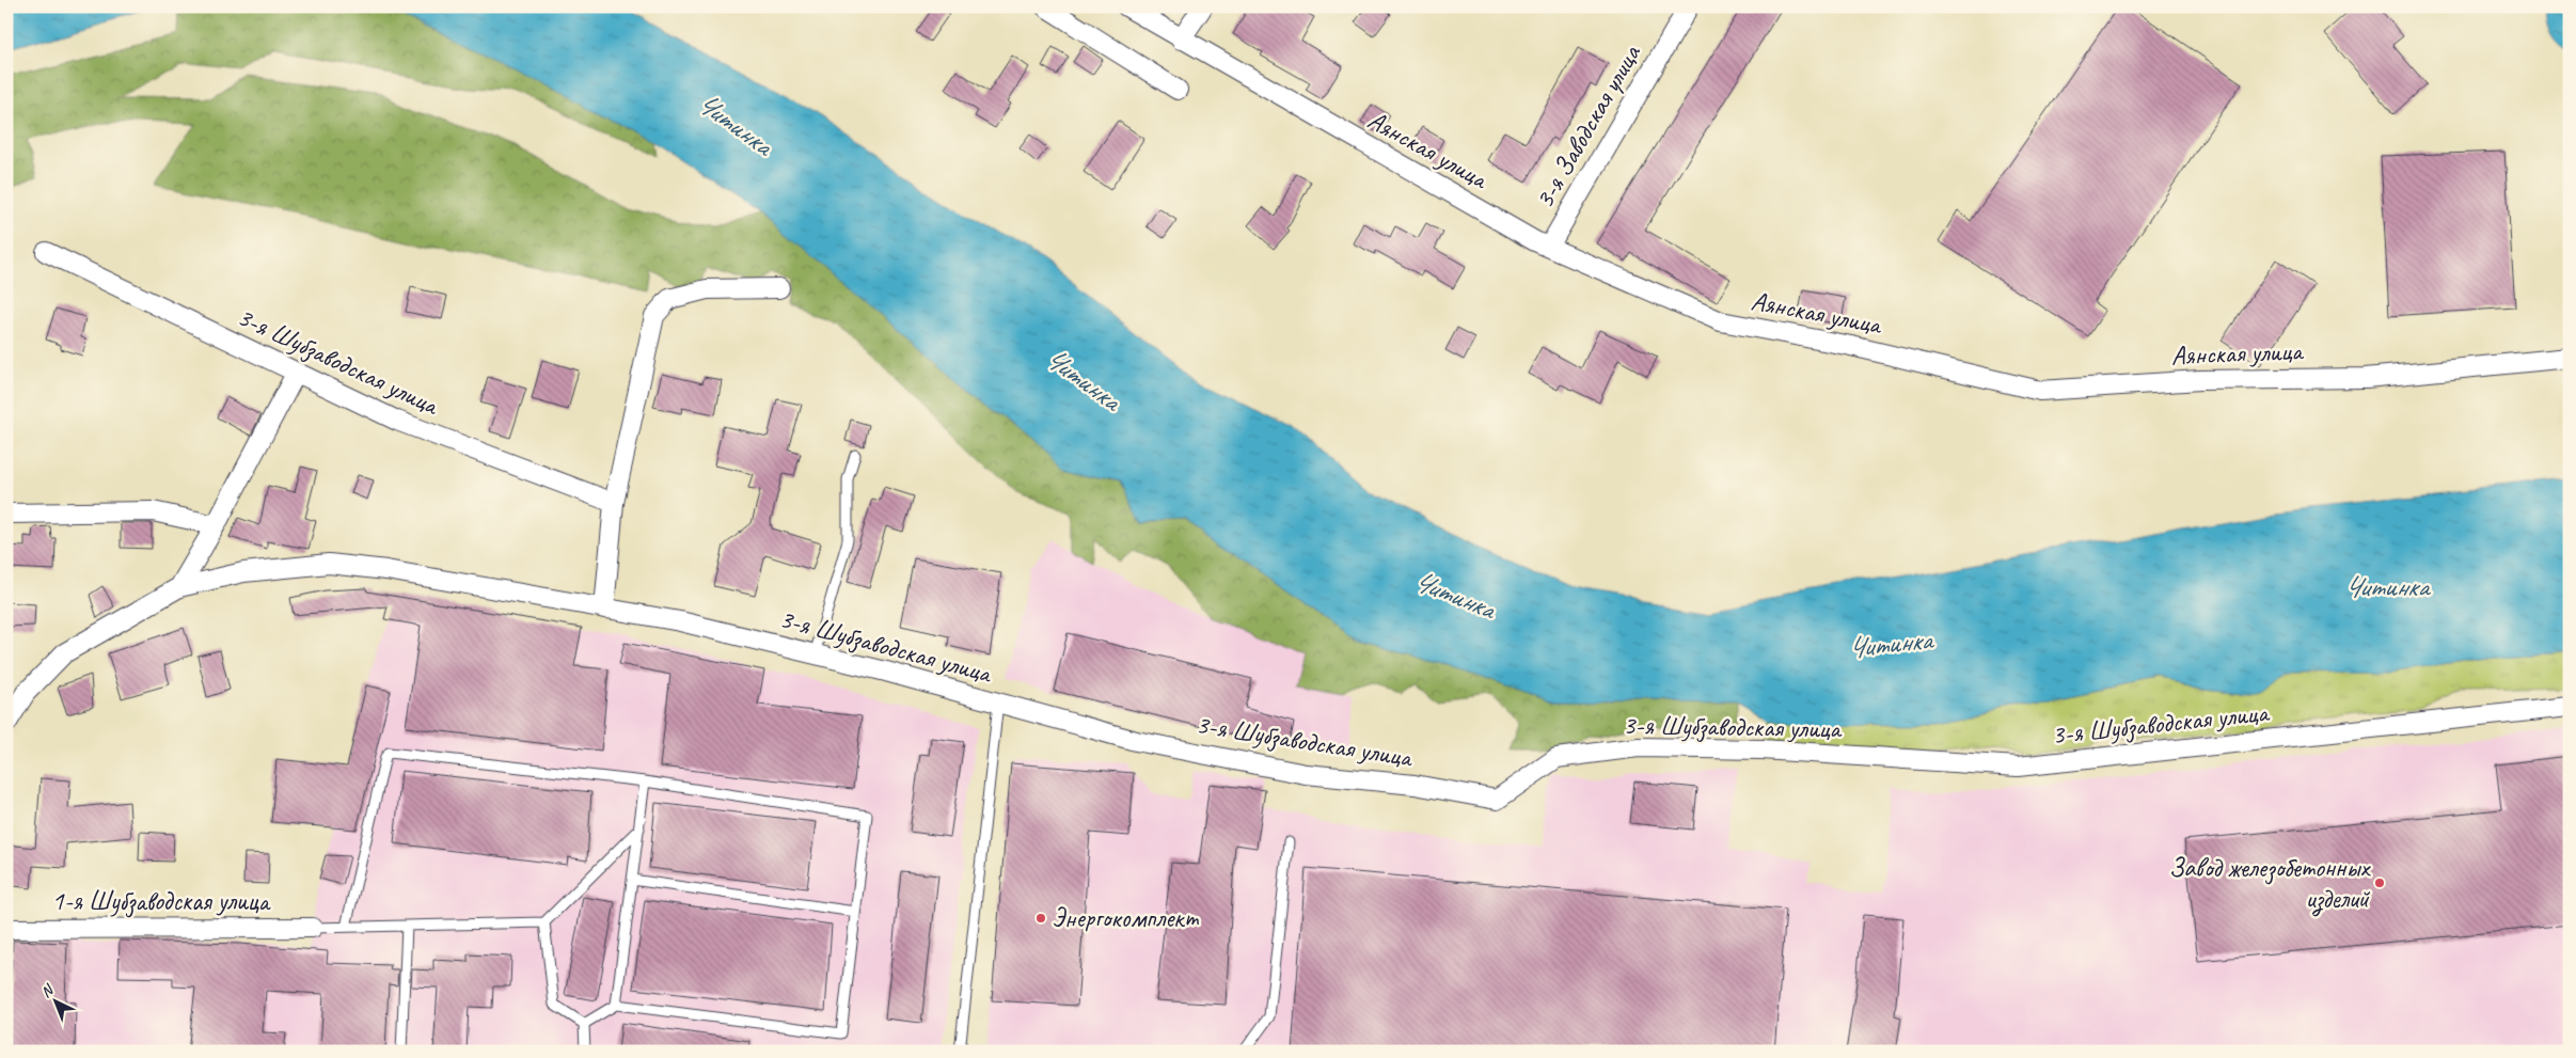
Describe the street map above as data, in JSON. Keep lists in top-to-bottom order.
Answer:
{
  "streets": {
    "street": [
      "3-я Заводская улица",
      "Аянская улица",
      "3-я Шубзаводская улица",
      "1-я Шубзаводская улица"
    ]
  },
  "crossings": [
    ["3-я Заводская улица", "Аянская улица"]
  ],
  "water": ["Читинка"],
  "places": ["Завод железобетонных изделий", "Энергокомплект"],
  "north": "top left"
}
